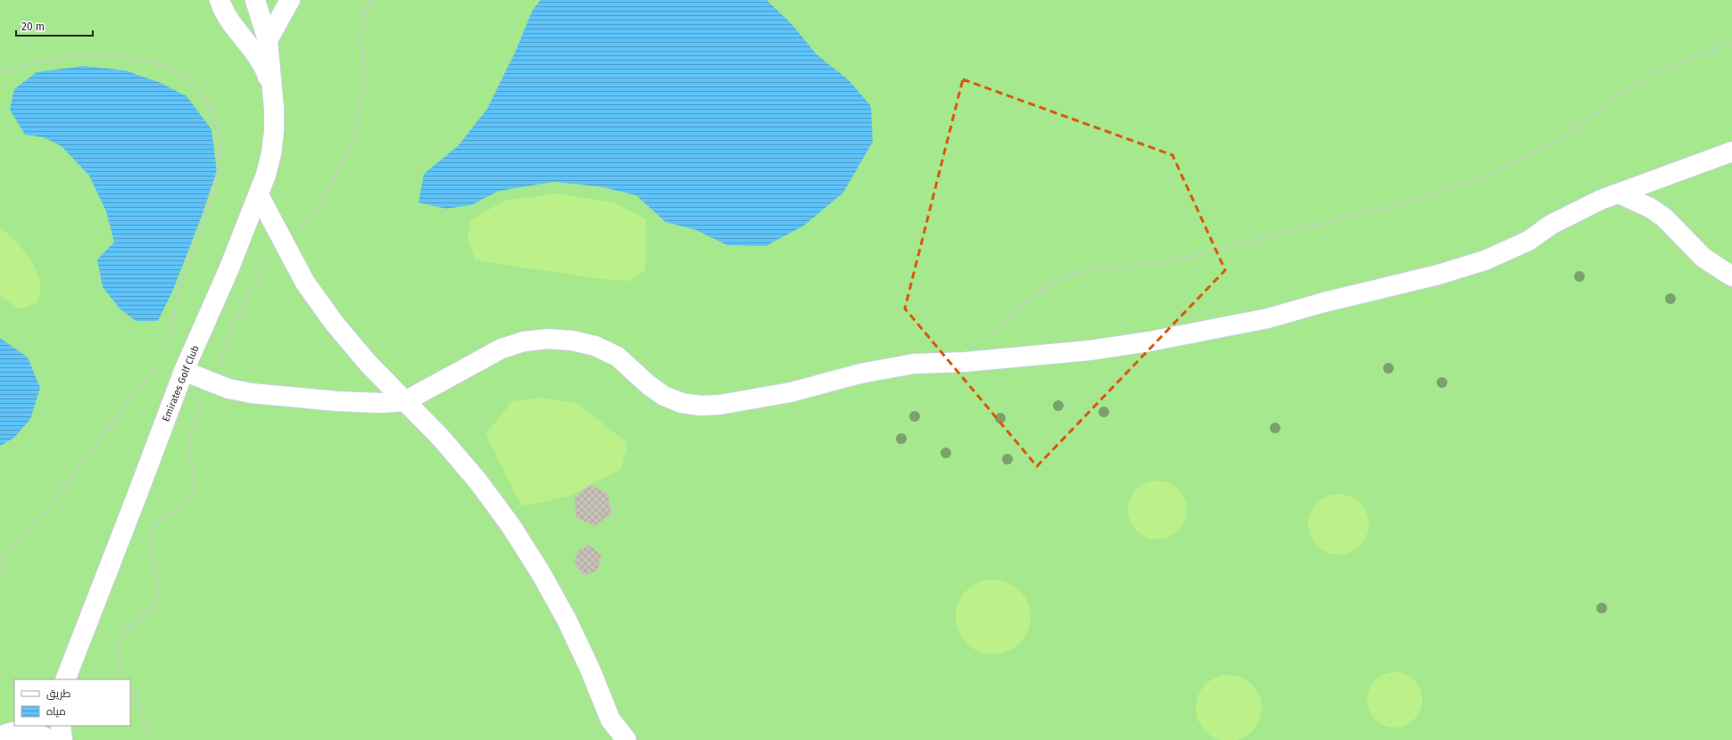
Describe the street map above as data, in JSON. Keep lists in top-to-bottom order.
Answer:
{
  "streets": {
    "lane": ["Emirates Golf Club"]
  },
  "legend": ["طريق", "مياه"],
  "scale_bar": "20 m"
}
